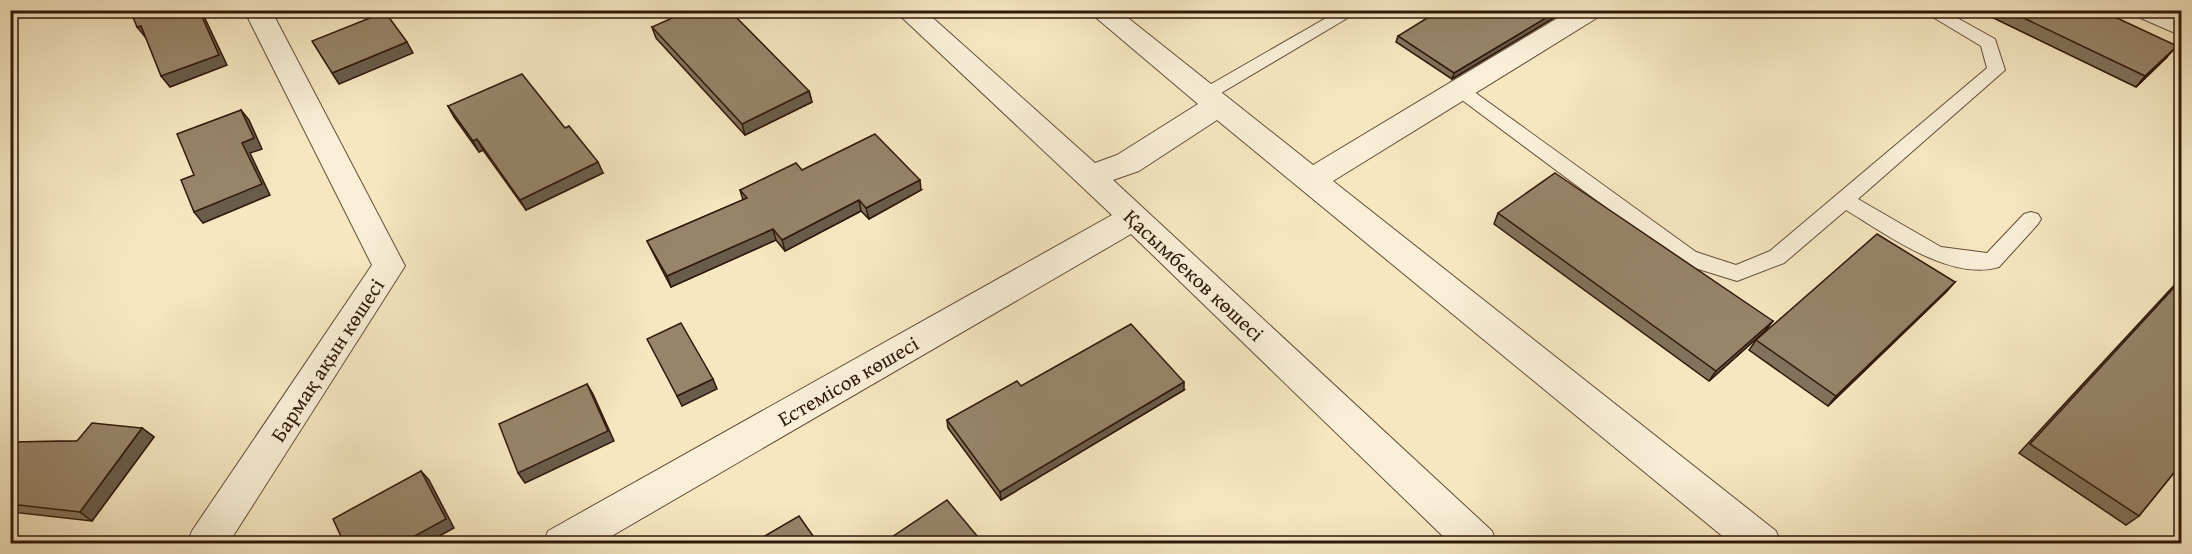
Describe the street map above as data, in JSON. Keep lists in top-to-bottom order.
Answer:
{
  "streets": {
    "street": ["Қасымбеков көшесі", "Бармақ ақын көшесі", "Естемісов көшесі"]
  },
  "crossings": [
    ["Қасымбеков көшесі", "Естемісов көшесі"]
  ]
}
